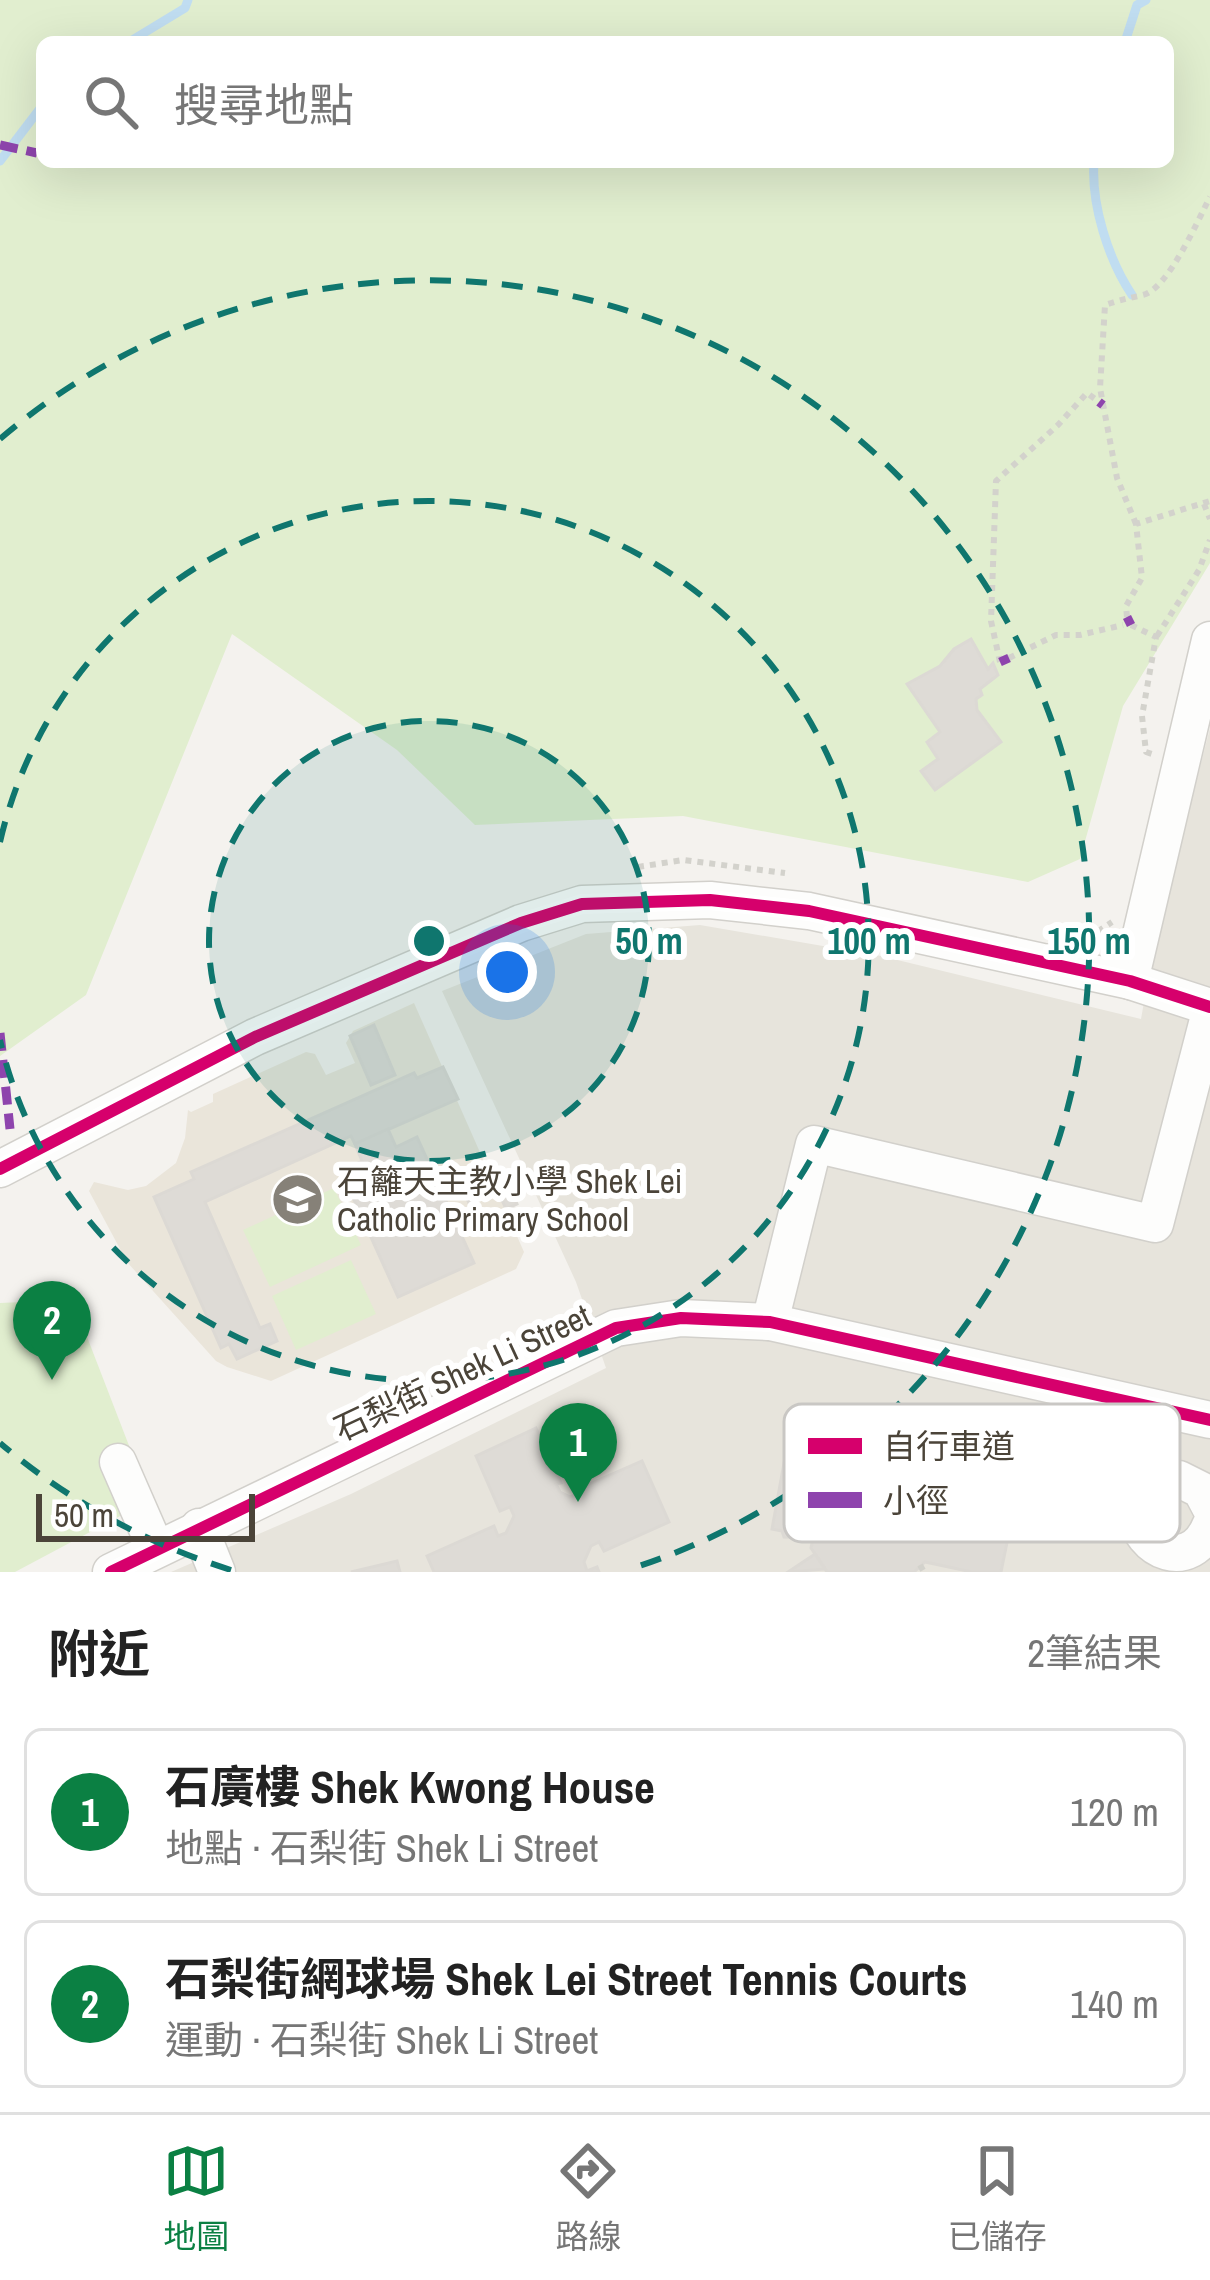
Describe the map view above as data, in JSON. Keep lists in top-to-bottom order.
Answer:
{
  "streets": {
    "street": ["石梨街 Shek Li Street"]
  },
  "places": {
    "school or university": ["石籬天主教小學 Shek Lei Catholic Primary School"]
  },
  "legend": ["自行車道", "小徑"],
  "scale_bar": "50 m",
  "page": {
    "search": "搜尋地點",
    "pins": ["2", "1"],
    "scale": "50 m",
    "heading": ["附近", "2筆結果"],
    "list": [
      {
        "mark": "1",
        "name": "石廣樓 Shek Kwong House",
        "note": "地點 · 石梨街 Shek Li Street",
        "value": "120 m"
      },
      {
        "mark": "2",
        "name": "石梨街網球場 Shek Lei Street Tennis Courts",
        "note": "運動 · 石梨街 Shek Li Street",
        "value": "140 m"
      }
    ],
    "nav": ["地圖", "路線", "已儲存"]
  },
  "rings": ["50 m", "100 m", "150 m"]
}
